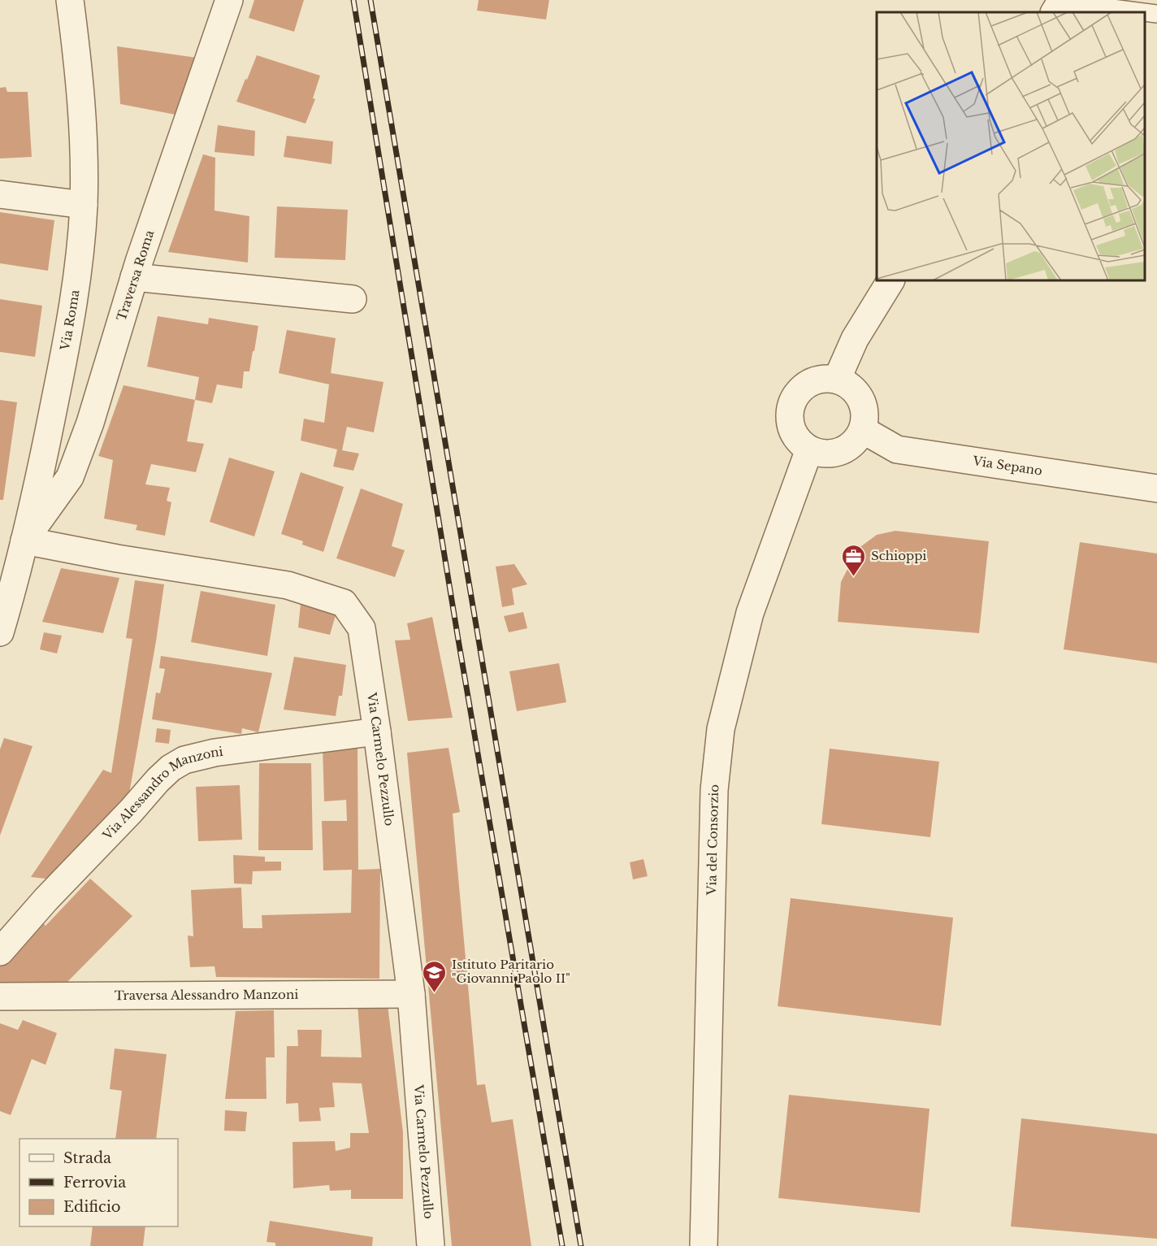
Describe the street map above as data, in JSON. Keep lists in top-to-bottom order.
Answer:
{
  "streets": {
    "street": [
      "Traversa Roma",
      "Via Roma",
      "Via Sepano",
      "Via Carmelo Pezzullo",
      "Via Alessandro Manzoni",
      "Via del Consorzio",
      "Traversa Alessandro Manzoni"
    ]
  },
  "crossings": [
    ["Traversa Roma", "Via Roma"],
    ["Traversa Roma", "Via Carmelo Pezzullo"],
    ["Via Roma", "Via Carmelo Pezzullo"],
    ["Via Sepano", "Via del Consorzio"],
    ["Via Carmelo Pezzullo", "Via Alessandro Manzoni"],
    ["Via Carmelo Pezzullo", "Traversa Alessandro Manzoni"]
  ],
  "places": {
    "office": ["Schioppi"],
    "school or university": ["Istituto Paritario \"Giovanni Paolo II\""]
  },
  "legend": ["Strada", "Ferrovia", "Edificio"]
}
